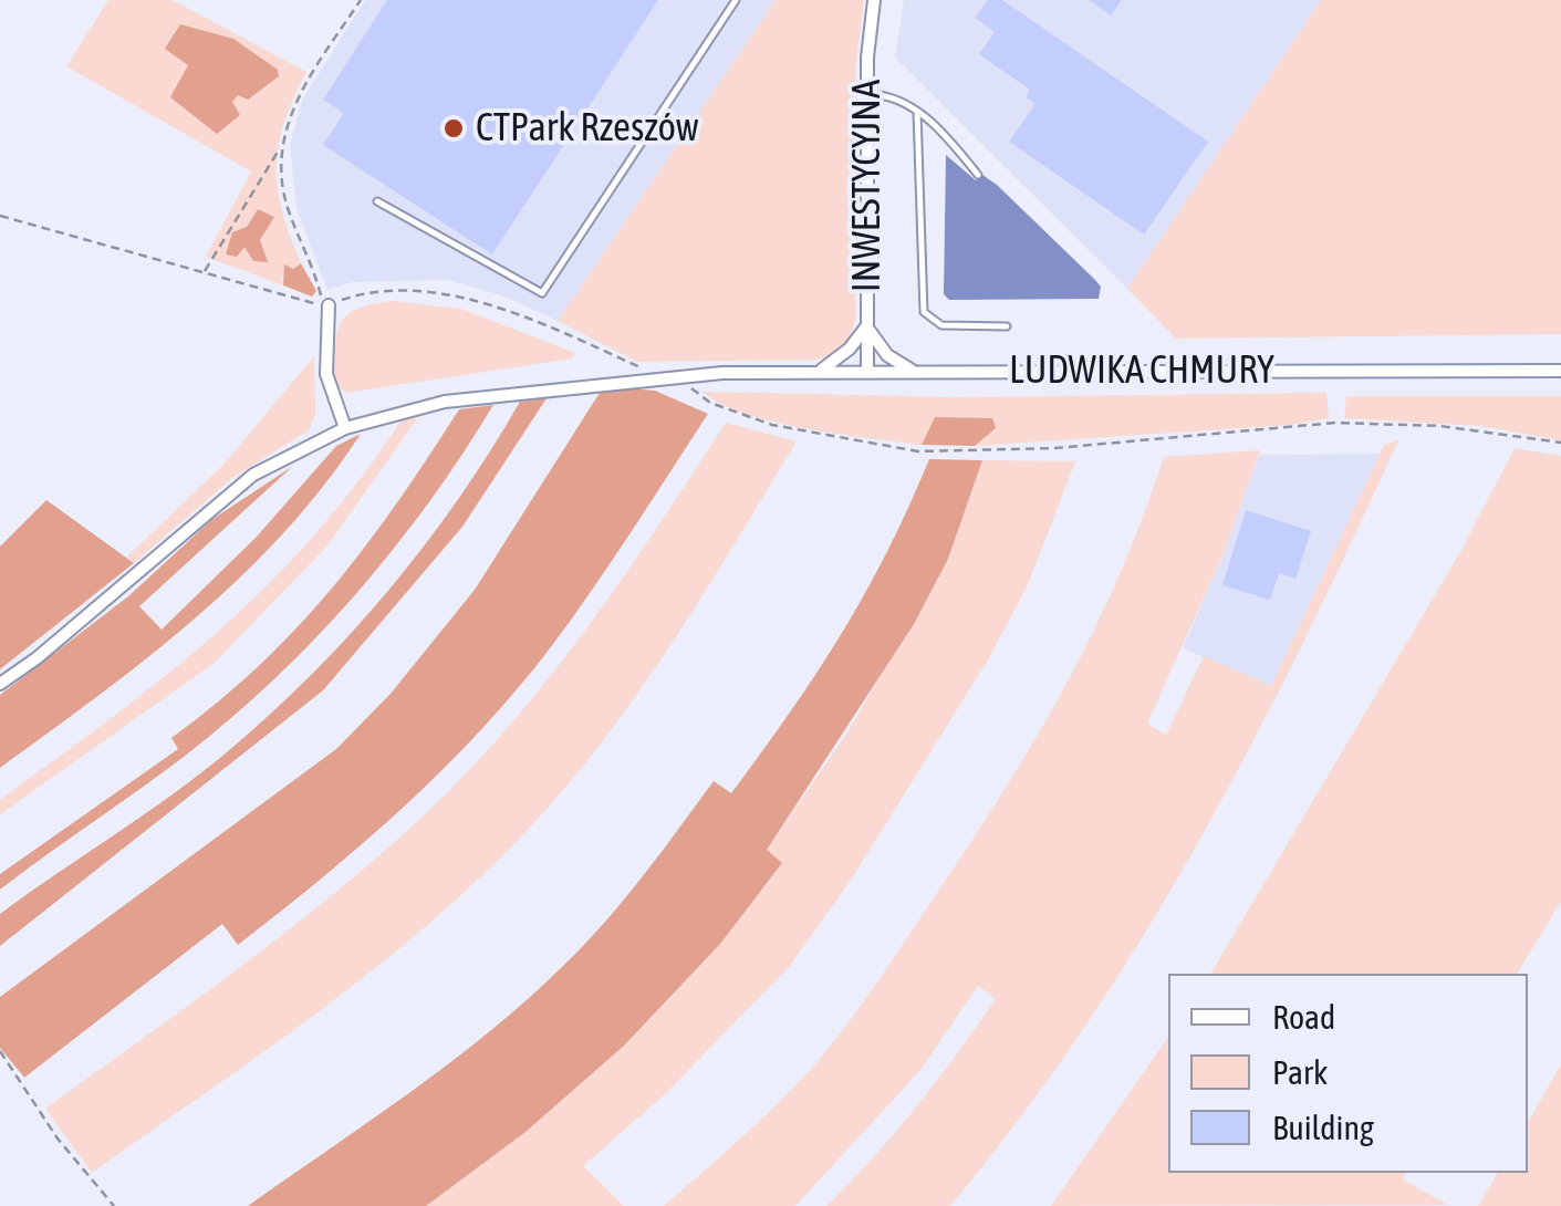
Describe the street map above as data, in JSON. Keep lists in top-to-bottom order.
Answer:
{
  "streets": {
    "street": ["INWESTYCYJNA", "LUDWIKA CHMURY"]
  },
  "crossings": [
    ["INWESTYCYJNA", "LUDWIKA CHMURY"]
  ],
  "places": ["CTPark Rzeszów"],
  "legend": ["Road", "Park", "Building"]
}
